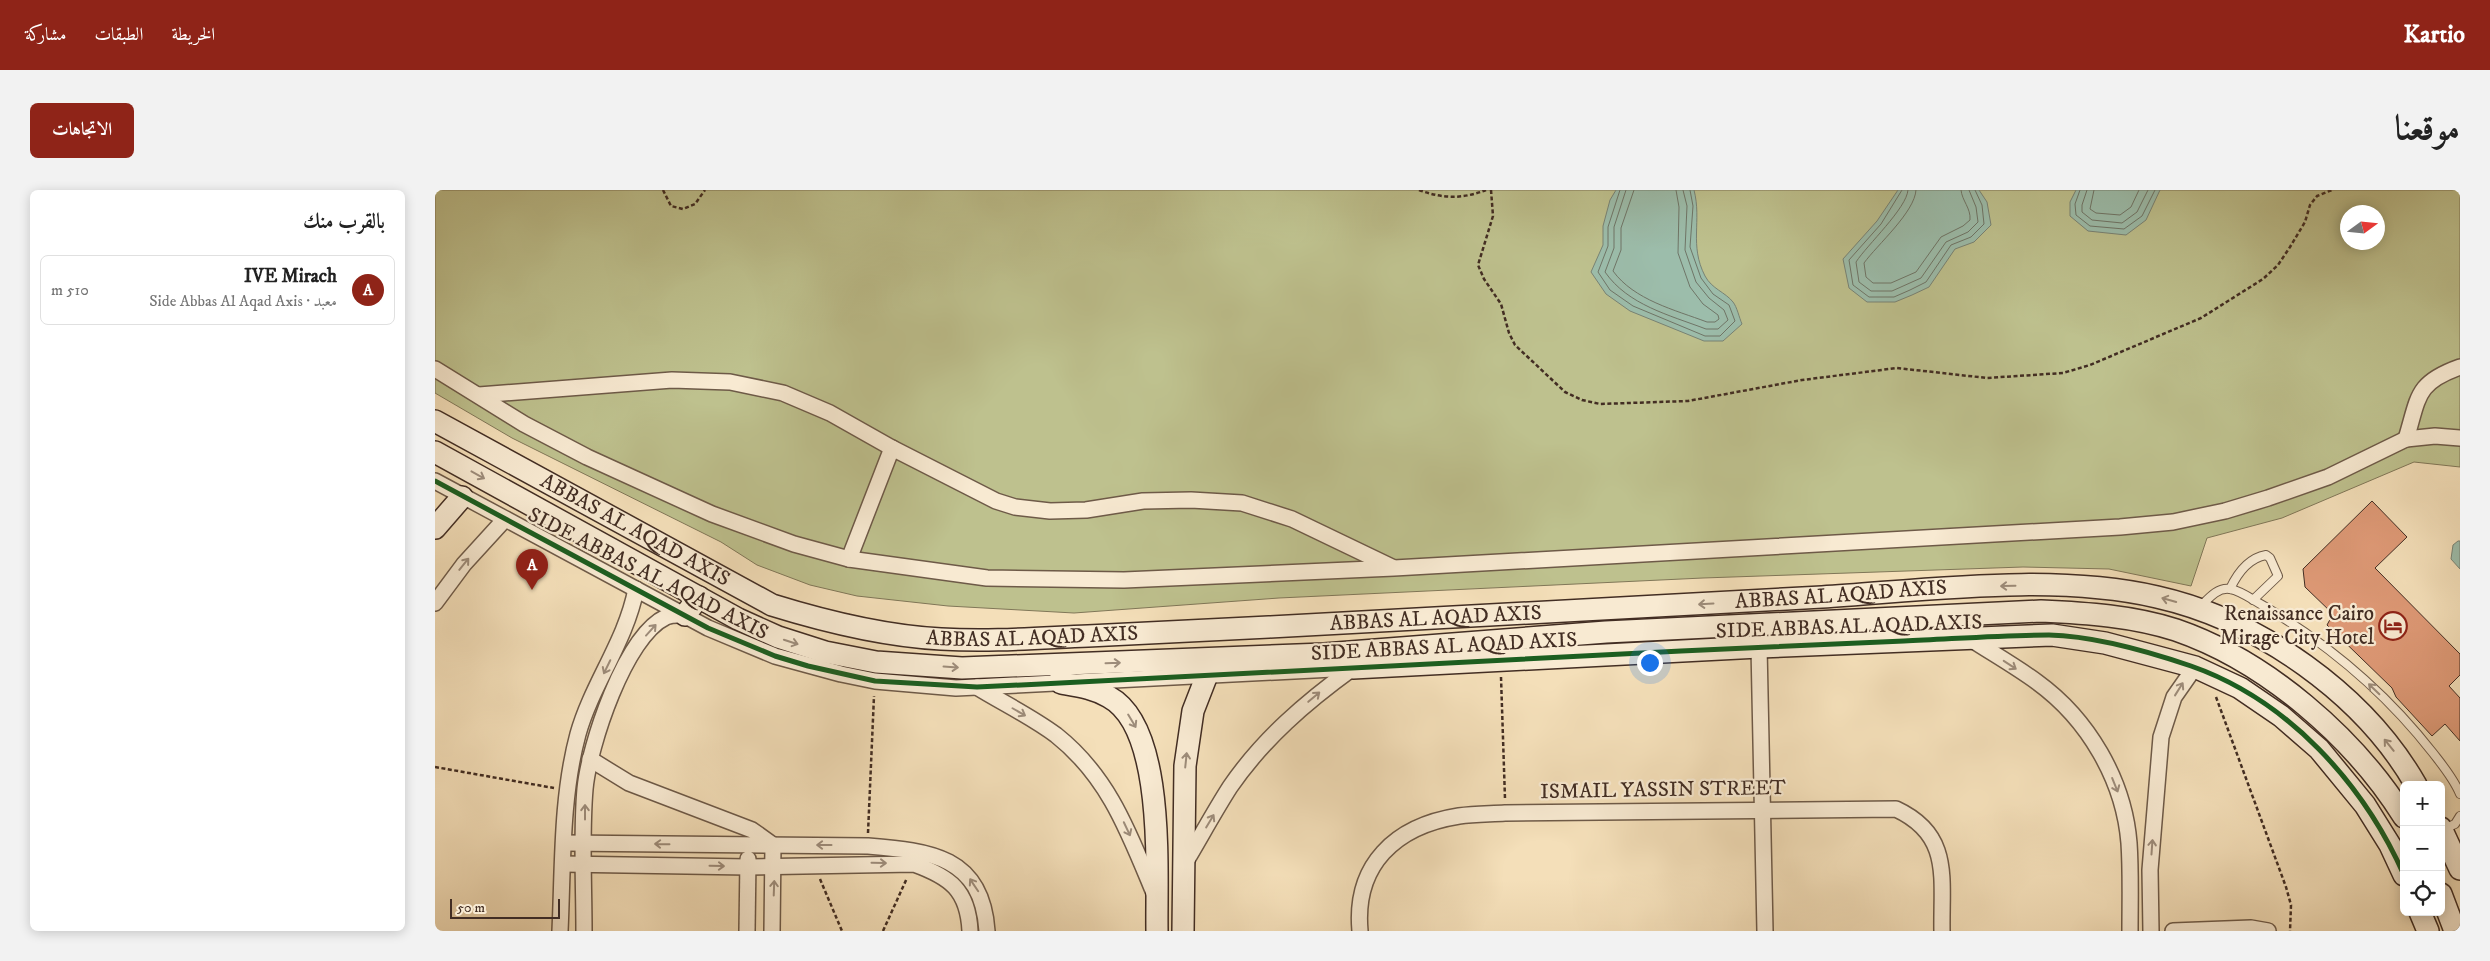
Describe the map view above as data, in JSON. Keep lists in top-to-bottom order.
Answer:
{
  "streets": {
    "main road": ["ABBAS AL AQAD AXIS", "SIDE ABBAS AL AQAD AXIS"],
    "street": ["ISMAIL YASSIN STREET"]
  },
  "crossings": [
    ["ABBAS AL AQAD AXIS", "SIDE ABBAS AL AQAD AXIS"]
  ],
  "places": {
    "hotel": ["Renaissance Cairo Mirage City Hotel"]
  },
  "scale_bar": "50 m",
  "north": "right",
  "page": {
    "header": "Kartio",
    "nav": ["الخريطة", "الطبقات", "مشاركة"],
    "title": "موقعنا",
    "buttons": "الاتجاهات",
    "heading": "بالقرب منك",
    "list": [
      {
        "mark": "A",
        "name": "IVE Mirach",
        "note": "معبد · Side Abbas Al Aqad Axis",
        "value": "510 m"
      }
    ],
    "pins": "A",
    "map_buttons": ["+", "−"],
    "scale": "50 m"
  }
}
